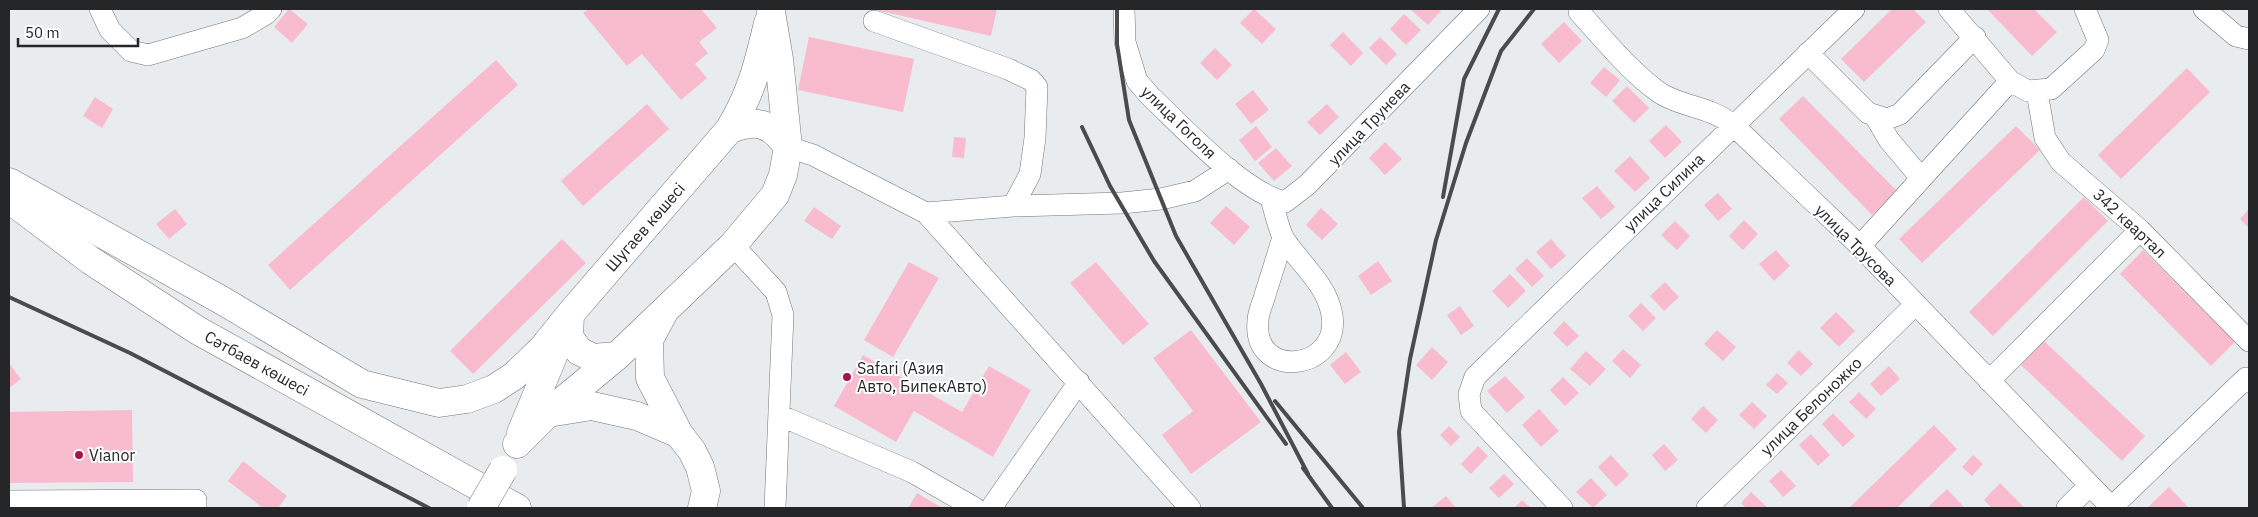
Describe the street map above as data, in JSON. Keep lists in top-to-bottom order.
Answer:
{
  "streets": {
    "main road": ["Шугаев көшесі", "Сәтбаев көшесі"],
    "street": [
      "улица Гоголя",
      "улица Трунева",
      "улица Силина",
      "342 квартал",
      "улица Трусова",
      "улица Белоножко"
    ]
  },
  "crossings": [
    ["улица Гоголя", "улица Трунева"],
    ["улица Силина", "улица Трусова"],
    ["улица Трусова", "улица Белоножко"]
  ],
  "places": ["Safari (Азия Авто, БипекАвто)", "Vianor"],
  "scale_bar": "50 m"
}
